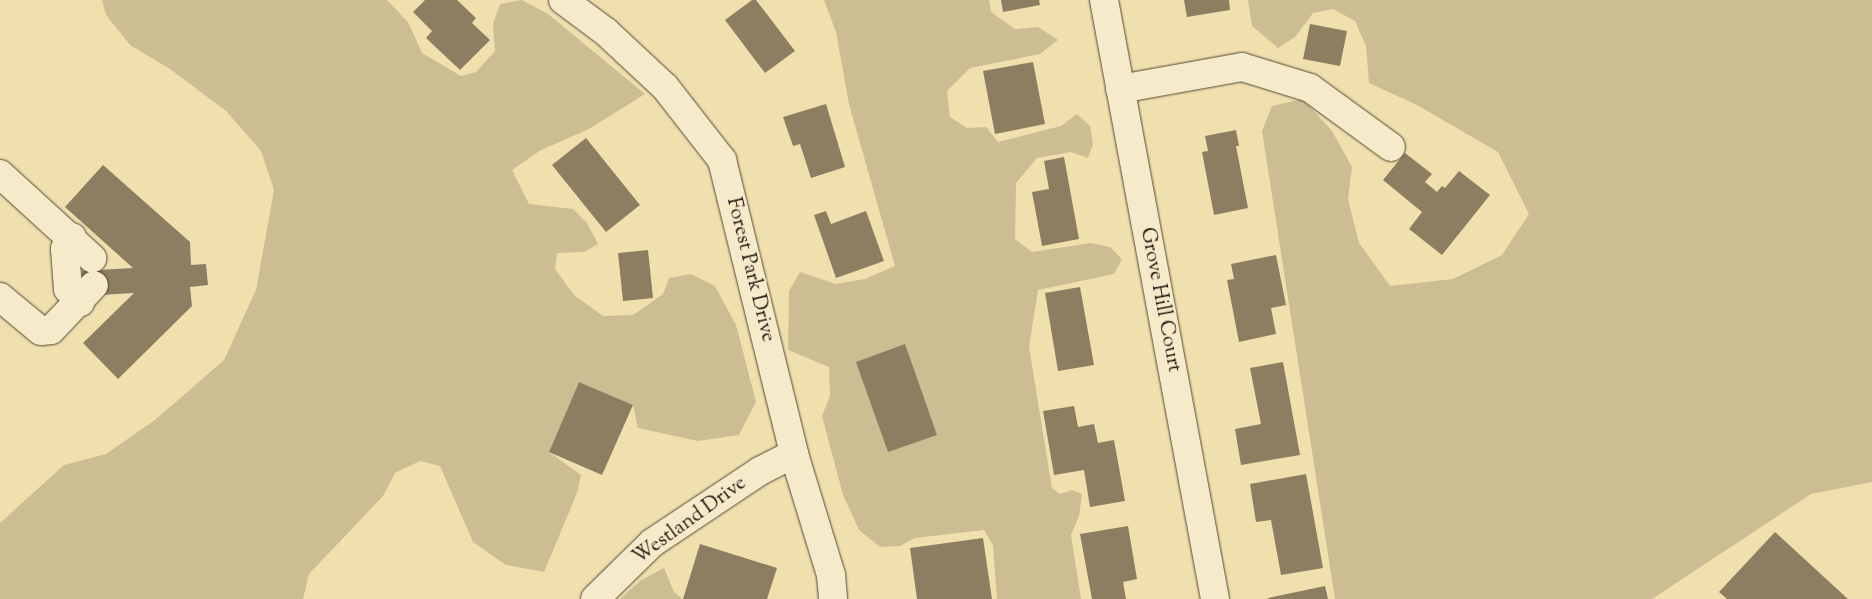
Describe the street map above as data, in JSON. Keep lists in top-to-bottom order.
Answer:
{
  "streets": {
    "street": ["Forest Park Drive", "Grove Hill Court", "Westland Drive"]
  },
  "crossings": [
    ["Forest Park Drive", "Westland Drive"]
  ]
}
